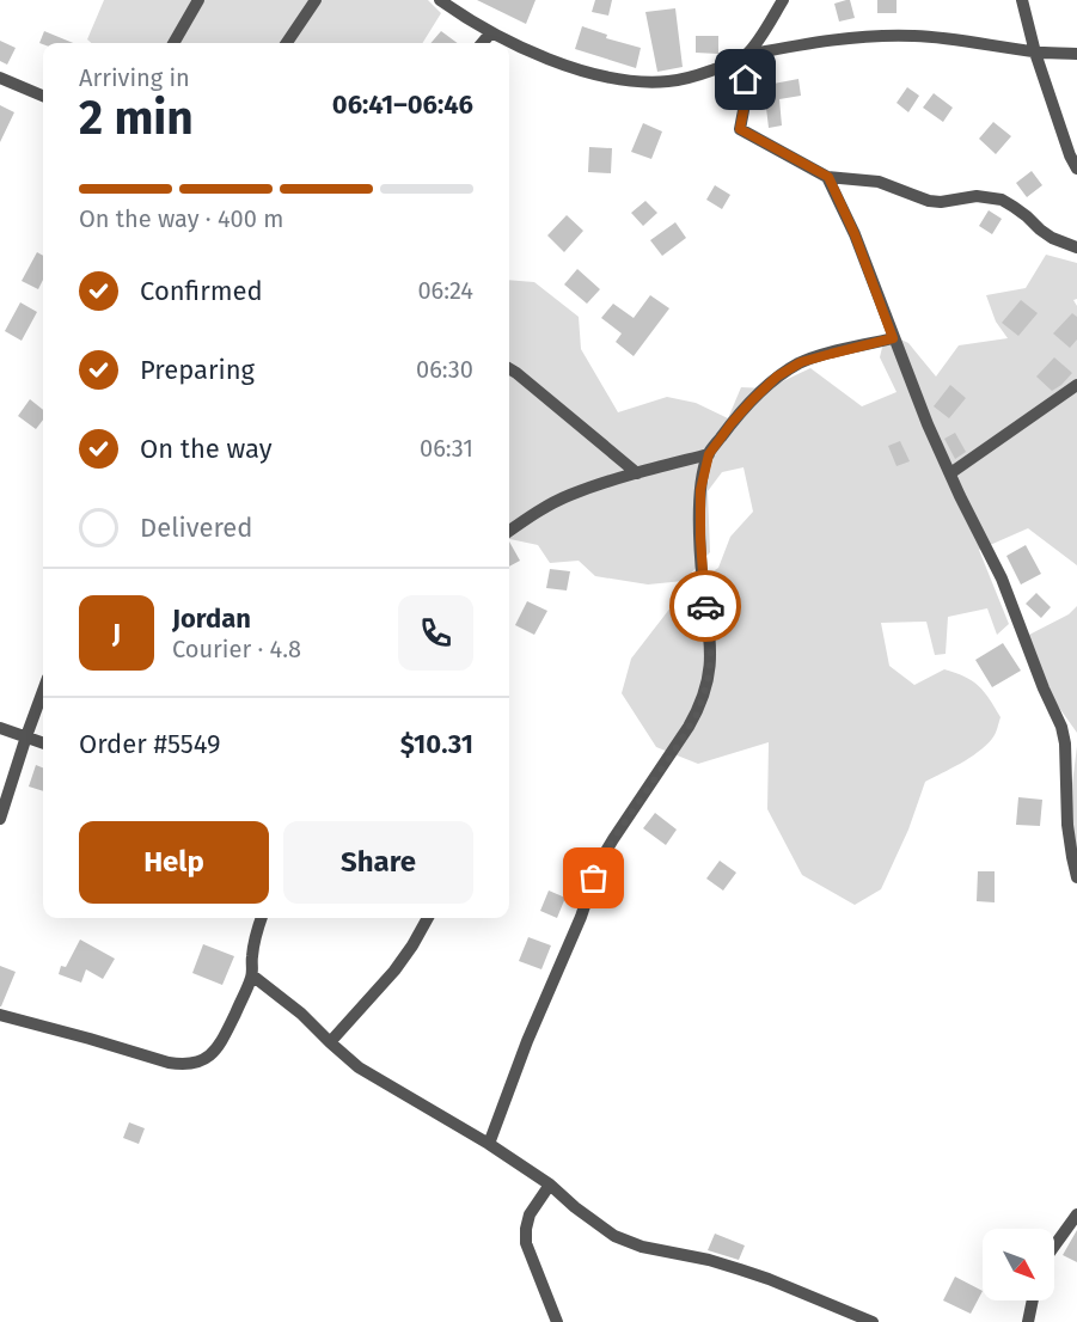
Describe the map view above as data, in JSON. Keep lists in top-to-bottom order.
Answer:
{
  "north": "bottom right",
  "page": {
    "heading": ["2 min", "Arriving in", "06:41–06:46"],
    "panel": [
      "Jordan",
      "Courier · 4.8",
      "Order #5549",
      "$10.31"
    ],
    "bar": "On the way · 400 m",
    "list": [
      ["Confirmed", "06:24"],
      ["Preparing", "06:30"],
      ["On the way", "06:31"],
      "Delivered"
    ],
    "round": "J",
    "buttons": ["Help", "Share"]
  }
}
